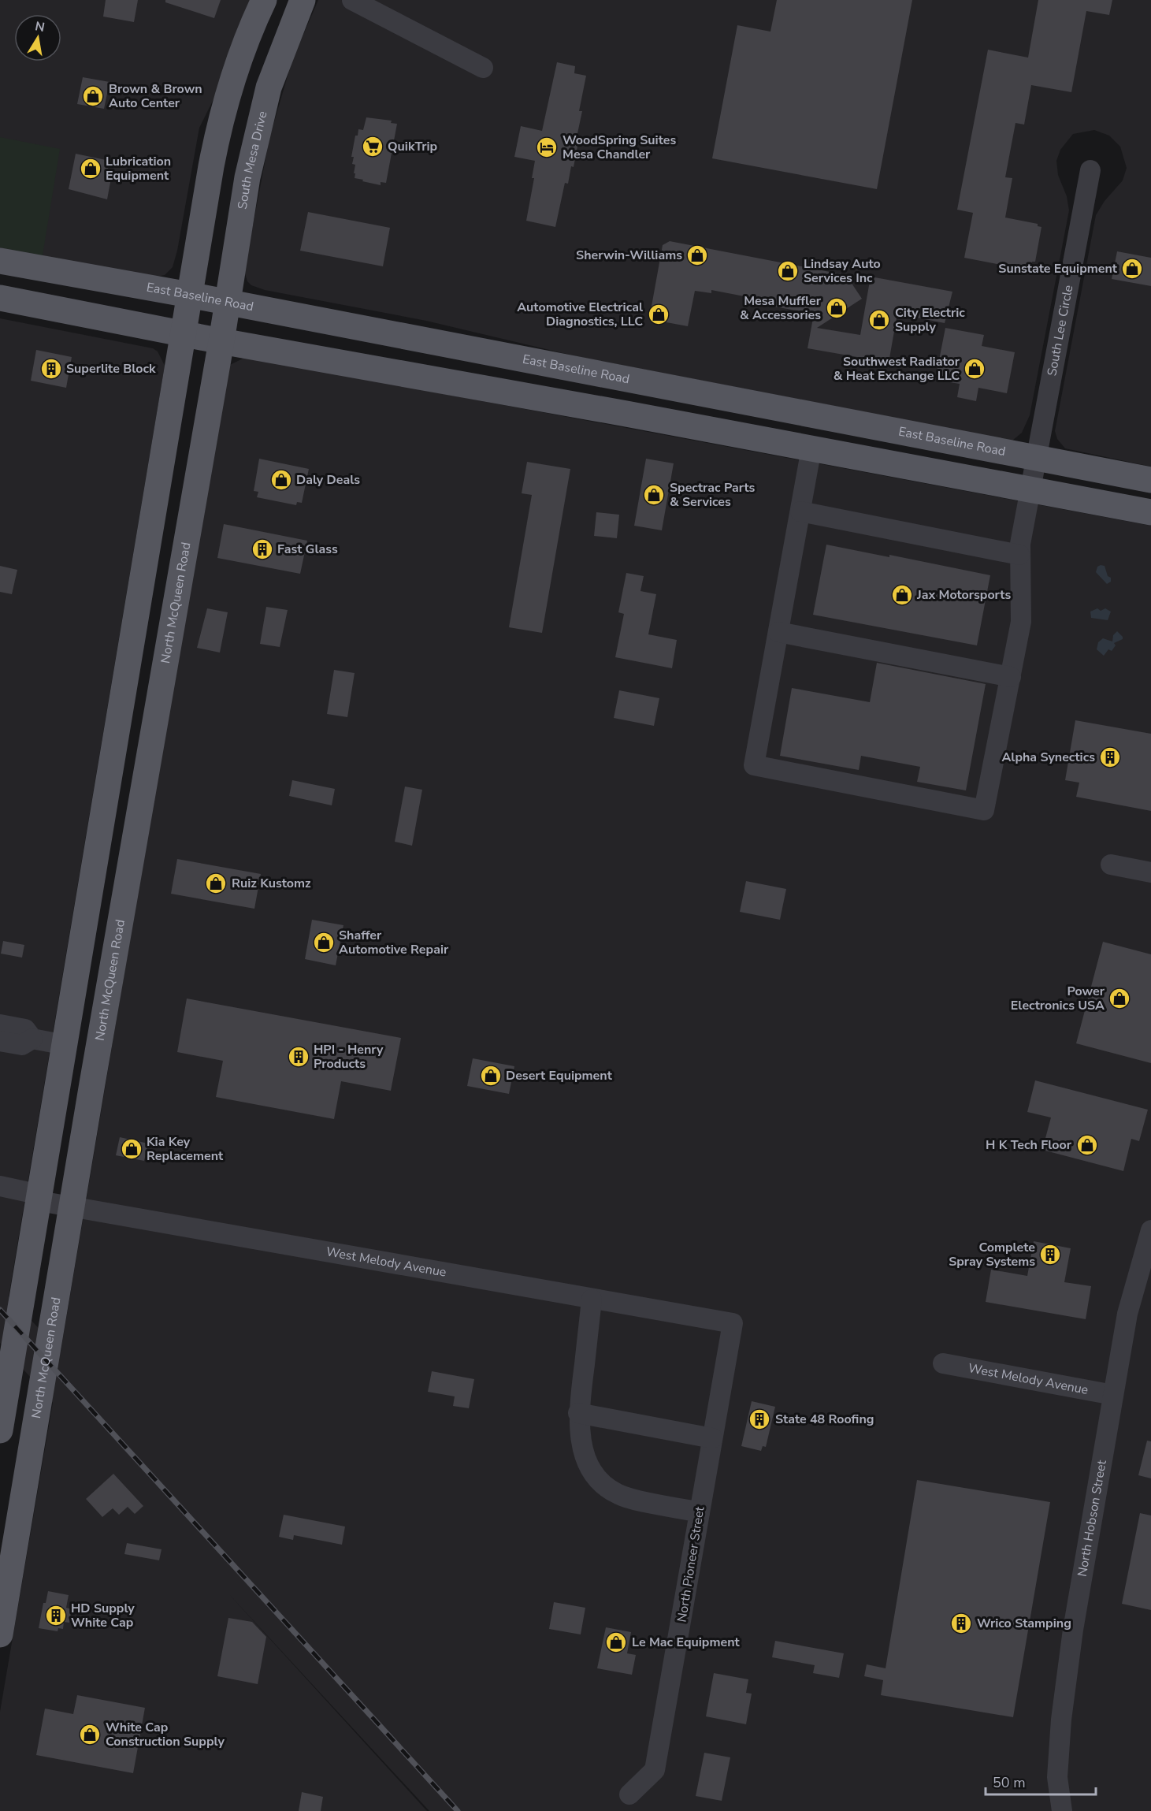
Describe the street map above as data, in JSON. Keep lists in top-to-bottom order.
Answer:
{
  "streets": {
    "main road": ["South Mesa Drive", "East Baseline Road", "North McQueen Road"],
    "street": [
      "South Lee Circle",
      "West Melody Avenue",
      "North Hobson Street",
      "North Pioneer Street"
    ]
  },
  "crossings": [
    ["South Mesa Drive", "East Baseline Road"],
    ["South Mesa Drive", "North McQueen Road"],
    ["East Baseline Road", "South Lee Circle"],
    ["East Baseline Road", "North McQueen Road"],
    ["North McQueen Road", "West Melody Avenue"],
    ["West Melody Avenue", "North Hobson Street"],
    ["West Melody Avenue", "North Pioneer Street"]
  ],
  "places": {
    "shop": [
      "Brown & Brown Auto Center",
      "Lubrication Equipment",
      "Sherwin-Williams",
      "Sunstate Equipment",
      "Lindsay Auto Services Inc",
      "Mesa Muffler & Accessories",
      "Automotive Electrical Diagnostics, LLC",
      "City Electric Supply",
      "Southwest Radiator & Heat Exchange LLC",
      "Daly Deals",
      "Spectrac Parts & Services",
      "Jax Motorsports",
      "Ruiz Kustomz",
      "Shaffer Automotive Repair",
      "Power Electronics USA",
      "Desert Equipment",
      "H K Tech Floor",
      "Kia Key Replacement",
      "Le Mac Equipment",
      "White Cap Construction Supply"
    ],
    "supermarket": ["QuikTrip"],
    "hotel": ["WoodSpring Suites Mesa Chandler"],
    "building": [
      "Superlite Block",
      "Fast Glass",
      "Alpha Synectics",
      "HPI - Henry Products",
      "Complete Spray Systems",
      "State 48 Roofing",
      "HD Supply White Cap",
      "Wrico Stamping"
    ]
  },
  "scale_bar": "50 m",
  "north": "top"
}
